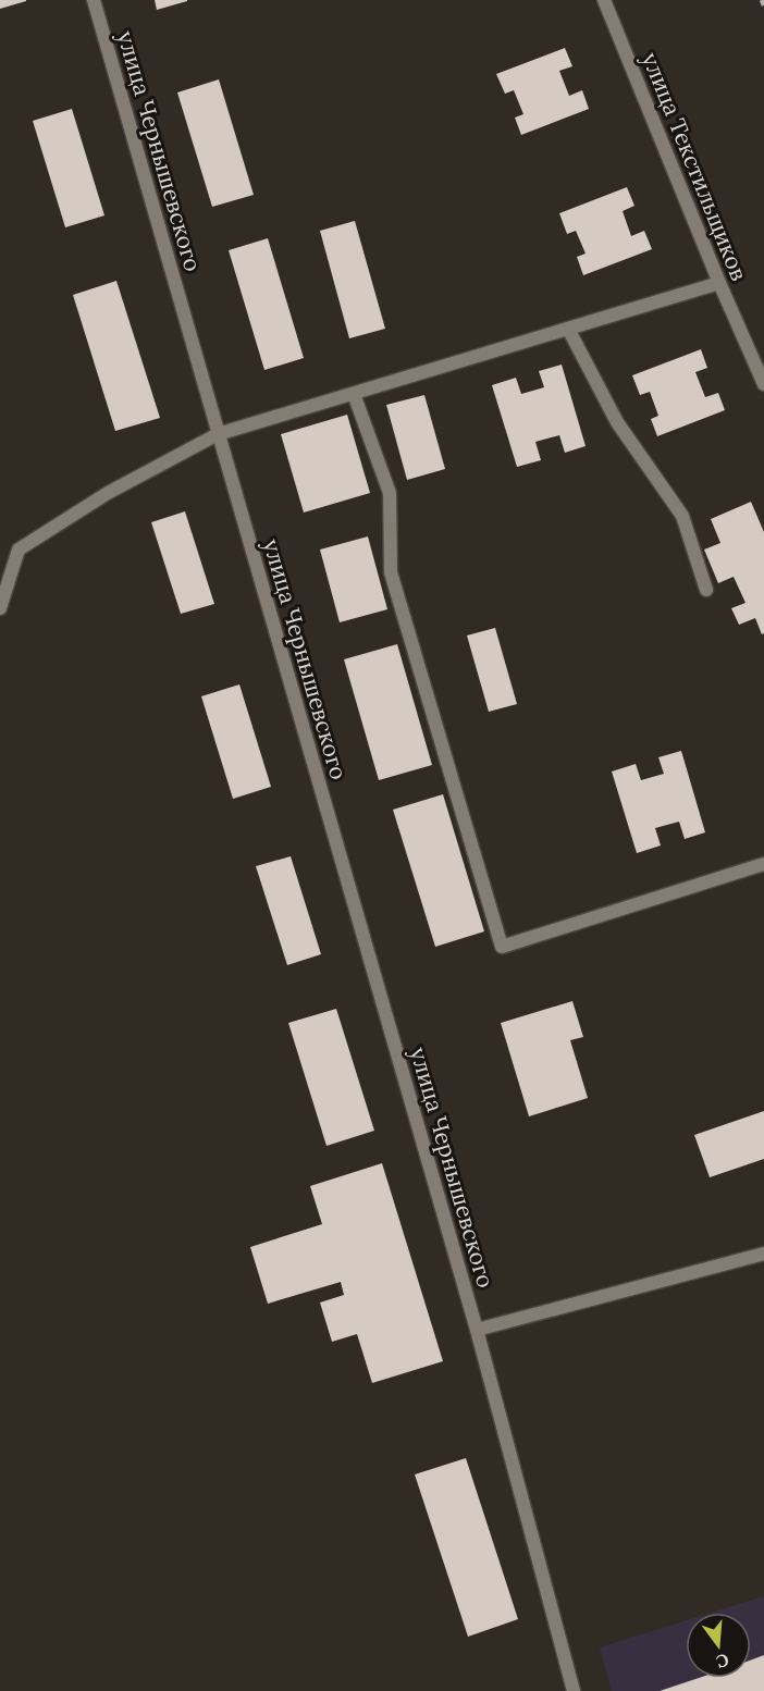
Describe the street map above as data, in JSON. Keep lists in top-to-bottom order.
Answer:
{
  "streets": {
    "street": ["улица Чернышевского", "улица Текстильщиков"]
  },
  "north": "bottom"
}
